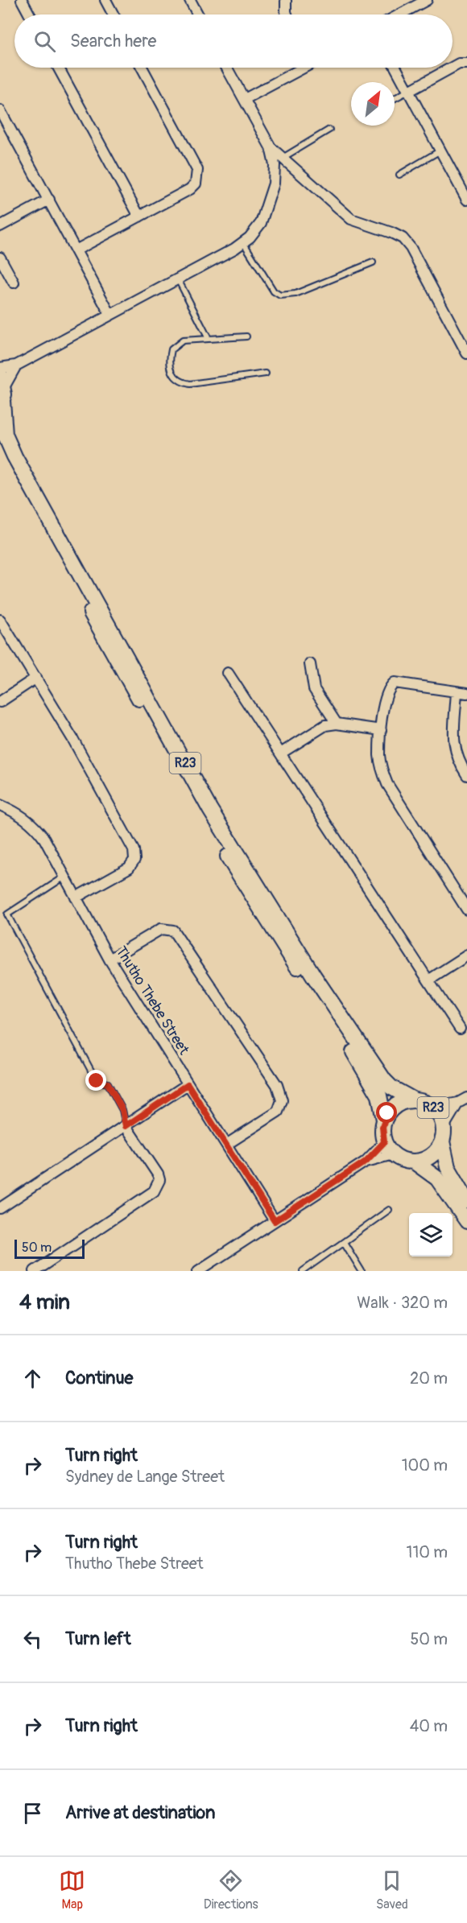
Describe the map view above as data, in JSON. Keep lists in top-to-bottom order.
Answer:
{
  "streets": {
    "main road": ["R23"],
    "street": ["Thutho Thebe Street"]
  },
  "scale_bar": "50 m",
  "north": "top right",
  "page": {
    "search": "Search here",
    "scale": "50 m",
    "heading": ["4 min", "Walk · 320 m"],
    "list": [
      ["Continue", "20 m"],
      ["Turn right", "Sydney de Lange Street", "100 m"],
      ["Turn right", "Thutho Thebe Street", "110 m"],
      ["Turn left", "50 m"],
      ["Turn right", "40 m"],
      "Arrive at destination"
    ],
    "nav": ["Map", "Directions", "Saved"]
  }
}
